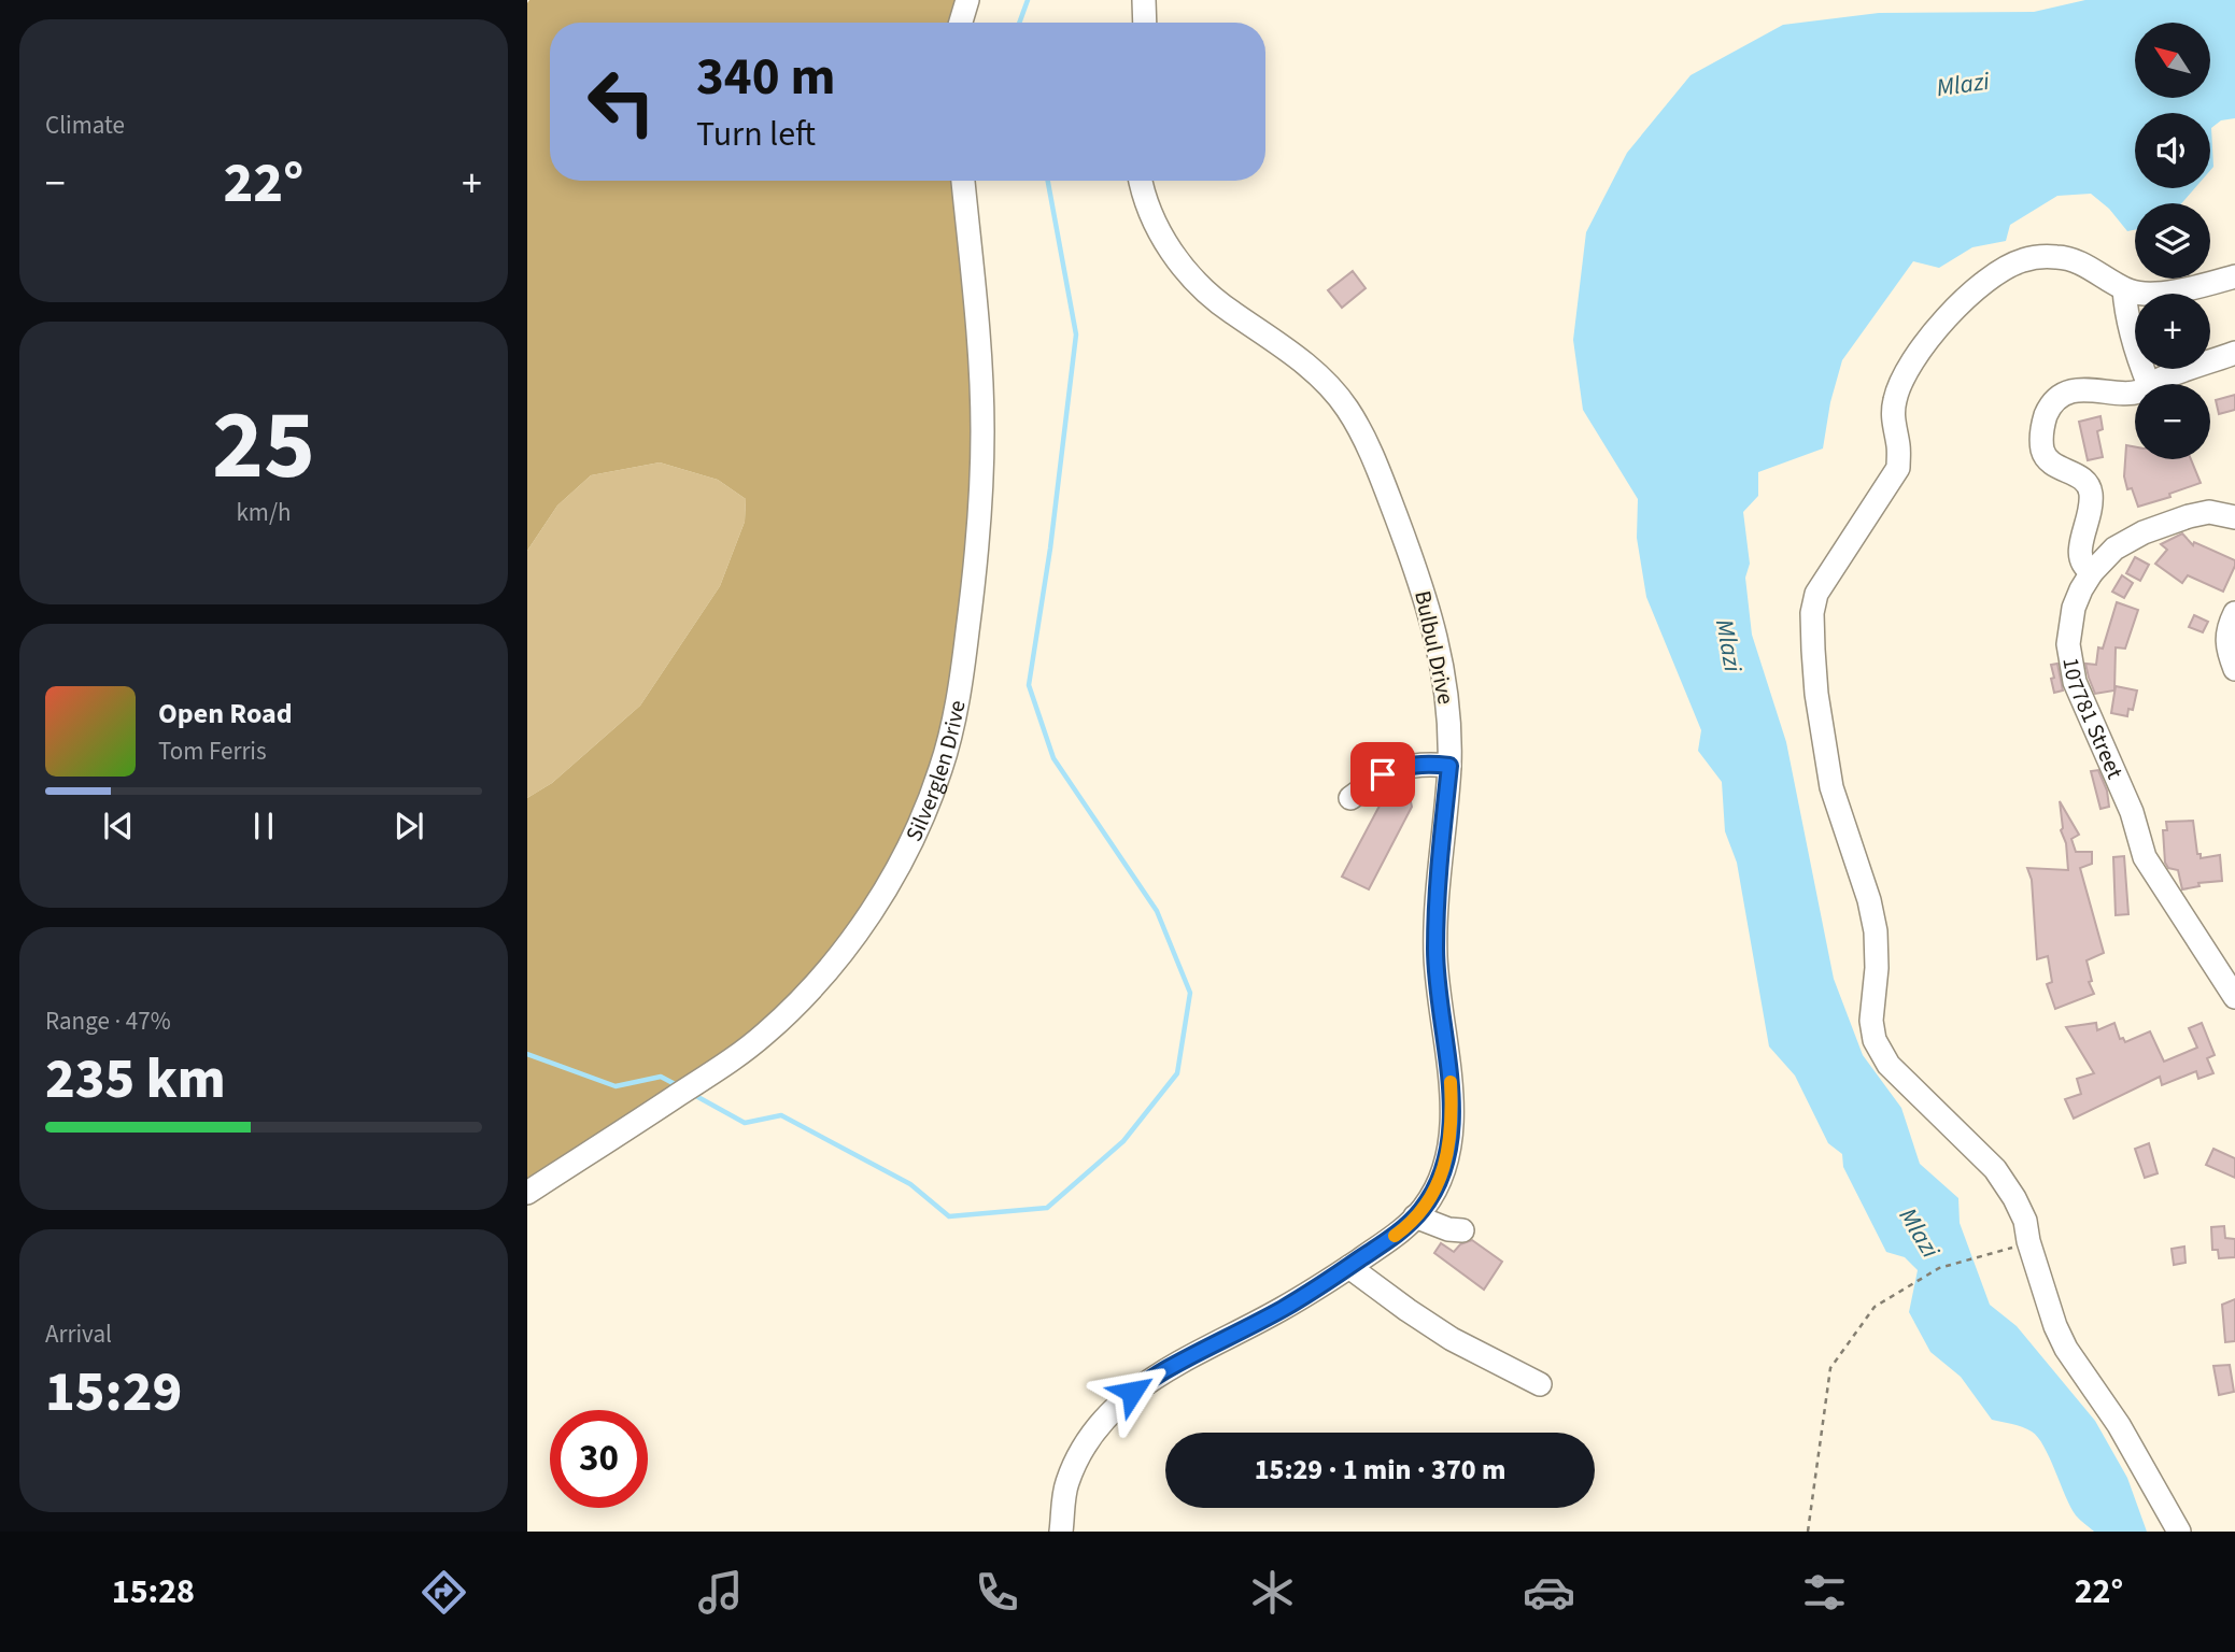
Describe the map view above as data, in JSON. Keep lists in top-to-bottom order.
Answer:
{
  "streets": {
    "street": ["Bulbul Drive", "107781 Street", "Silverglen Drive"]
  },
  "water": ["Mlazi"],
  "north": "top left",
  "page": {
    "tile": [
      "Climate",
      ["25", "km/h"],
      ["Range · 47%", "235 km"],
      ["Arrival", "15:29"]
    ],
    "map_buttons": ["+", "−"],
    "turn": ["340 m", "Turn left"],
    "heat": ["−", "22°", "+"],
    "song": ["Open Road", "Tom Ferris"],
    "limit": "30",
    "trip": "15:29 · 1 min · 370 m",
    "tabs": ["15:28", "22°"]
  }
}
